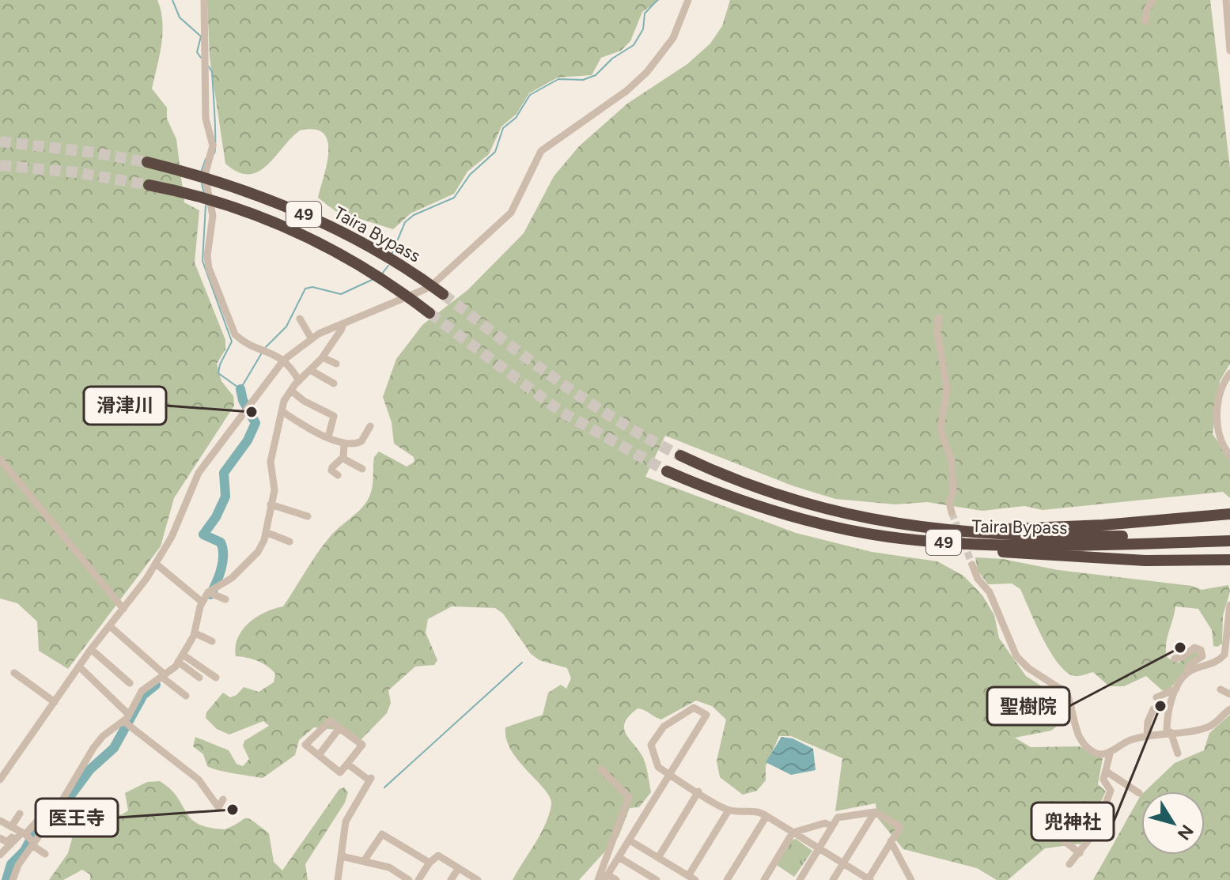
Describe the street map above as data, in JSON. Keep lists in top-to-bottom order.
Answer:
{
  "streets": {
    "highway": ["49", "Taira Bypass"]
  },
  "places": [
    "滑津川",
    "聖樹院",
    "兜神社",
    "医王寺"
  ],
  "north": "bottom right"
}
